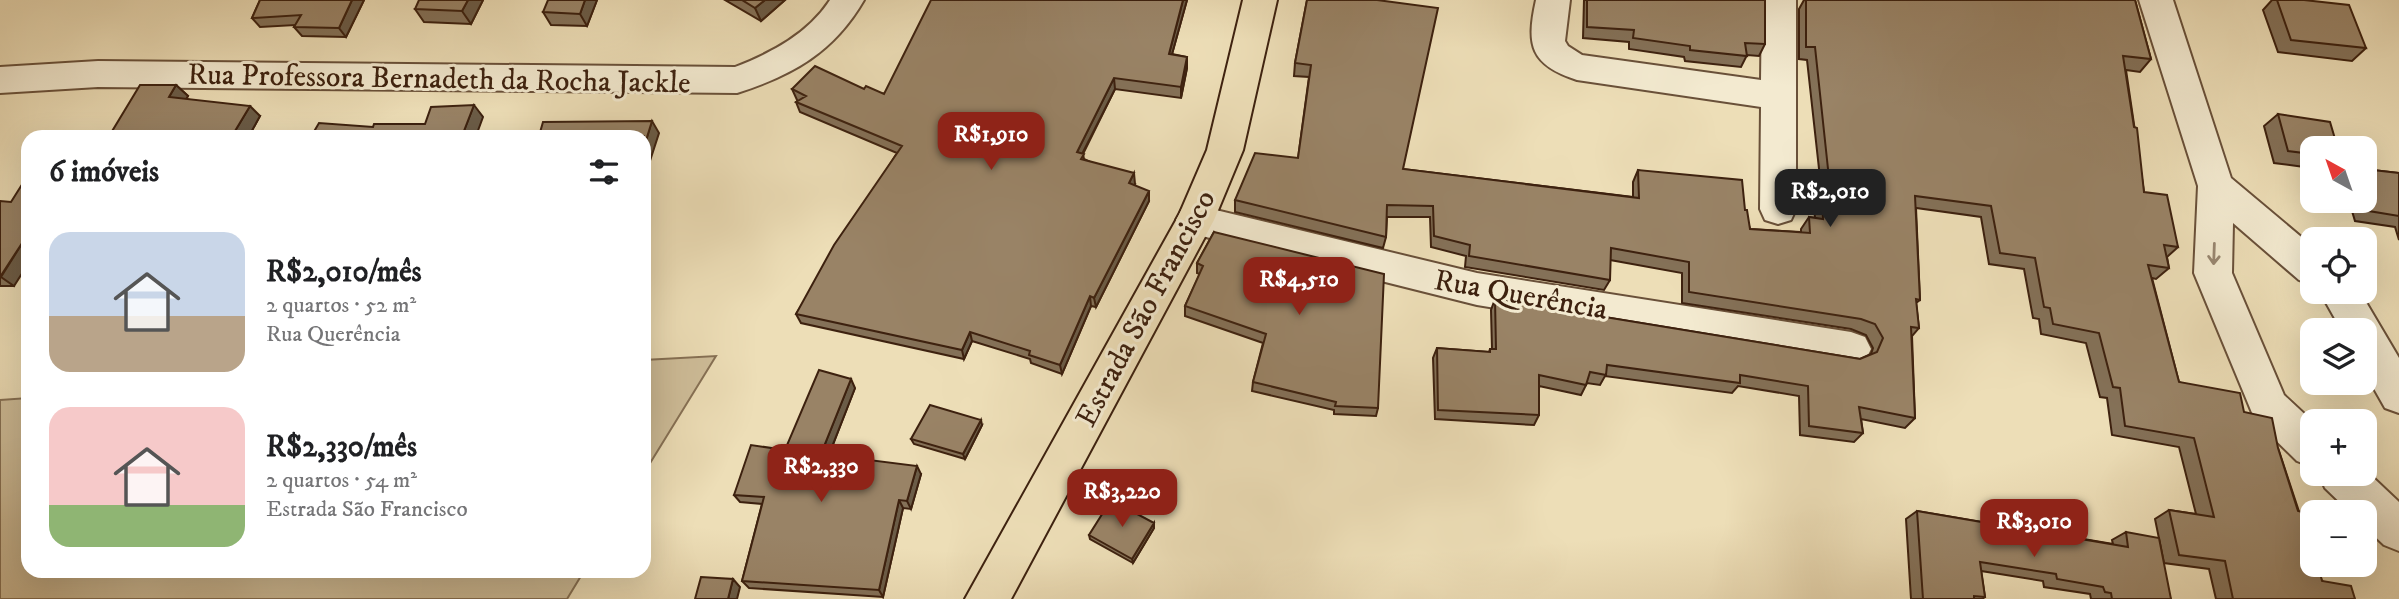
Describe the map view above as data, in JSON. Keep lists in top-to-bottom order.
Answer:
{
  "streets": {
    "main road": ["Estrada São Francisco"],
    "street": ["Rua Professora Bernadeth da Rocha Jackle", "Rua Querência"]
  },
  "crossings": [
    ["Rua Querência", "Estrada São Francisco"]
  ],
  "north": "top left",
  "page": {
    "price": [
      "R$1,910",
      "R$2,010",
      "R$4,510",
      "R$2,330",
      "R$3,220",
      "R$3,010"
    ],
    "heading": "6 imóveis",
    "map_buttons": ["+", "−"],
    "list": [
      {
        "name": "R$2,010/mês",
        "note": "2 quartos · 52 m² · Rua Querência"
      },
      {
        "name": "R$2,330/mês",
        "note": "2 quartos · 54 m² · Estrada São Francisco"
      }
    ]
  }
}
